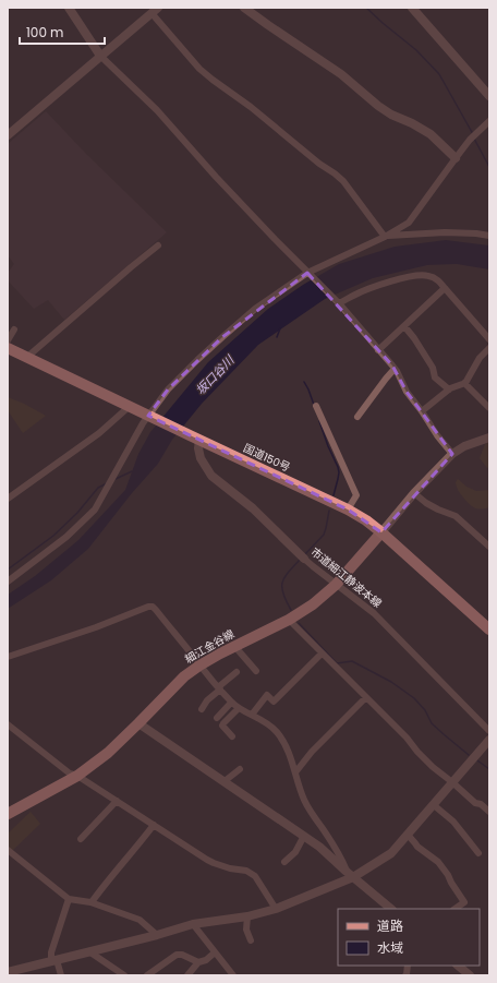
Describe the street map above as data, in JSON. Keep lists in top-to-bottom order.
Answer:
{
  "streets": {
    "highway": ["国道150号"],
    "main road": ["細江金谷線"],
    "street": ["市道細江静波本線"]
  },
  "crossings": [
    ["国道150号", "市道細江静波本線"],
    ["国道150号", "細江金谷線"],
    ["市道細江静波本線", "細江金谷線"]
  ],
  "water": ["坂口谷川"],
  "legend": ["道路", "水域"],
  "scale_bar": "100 m"
}
